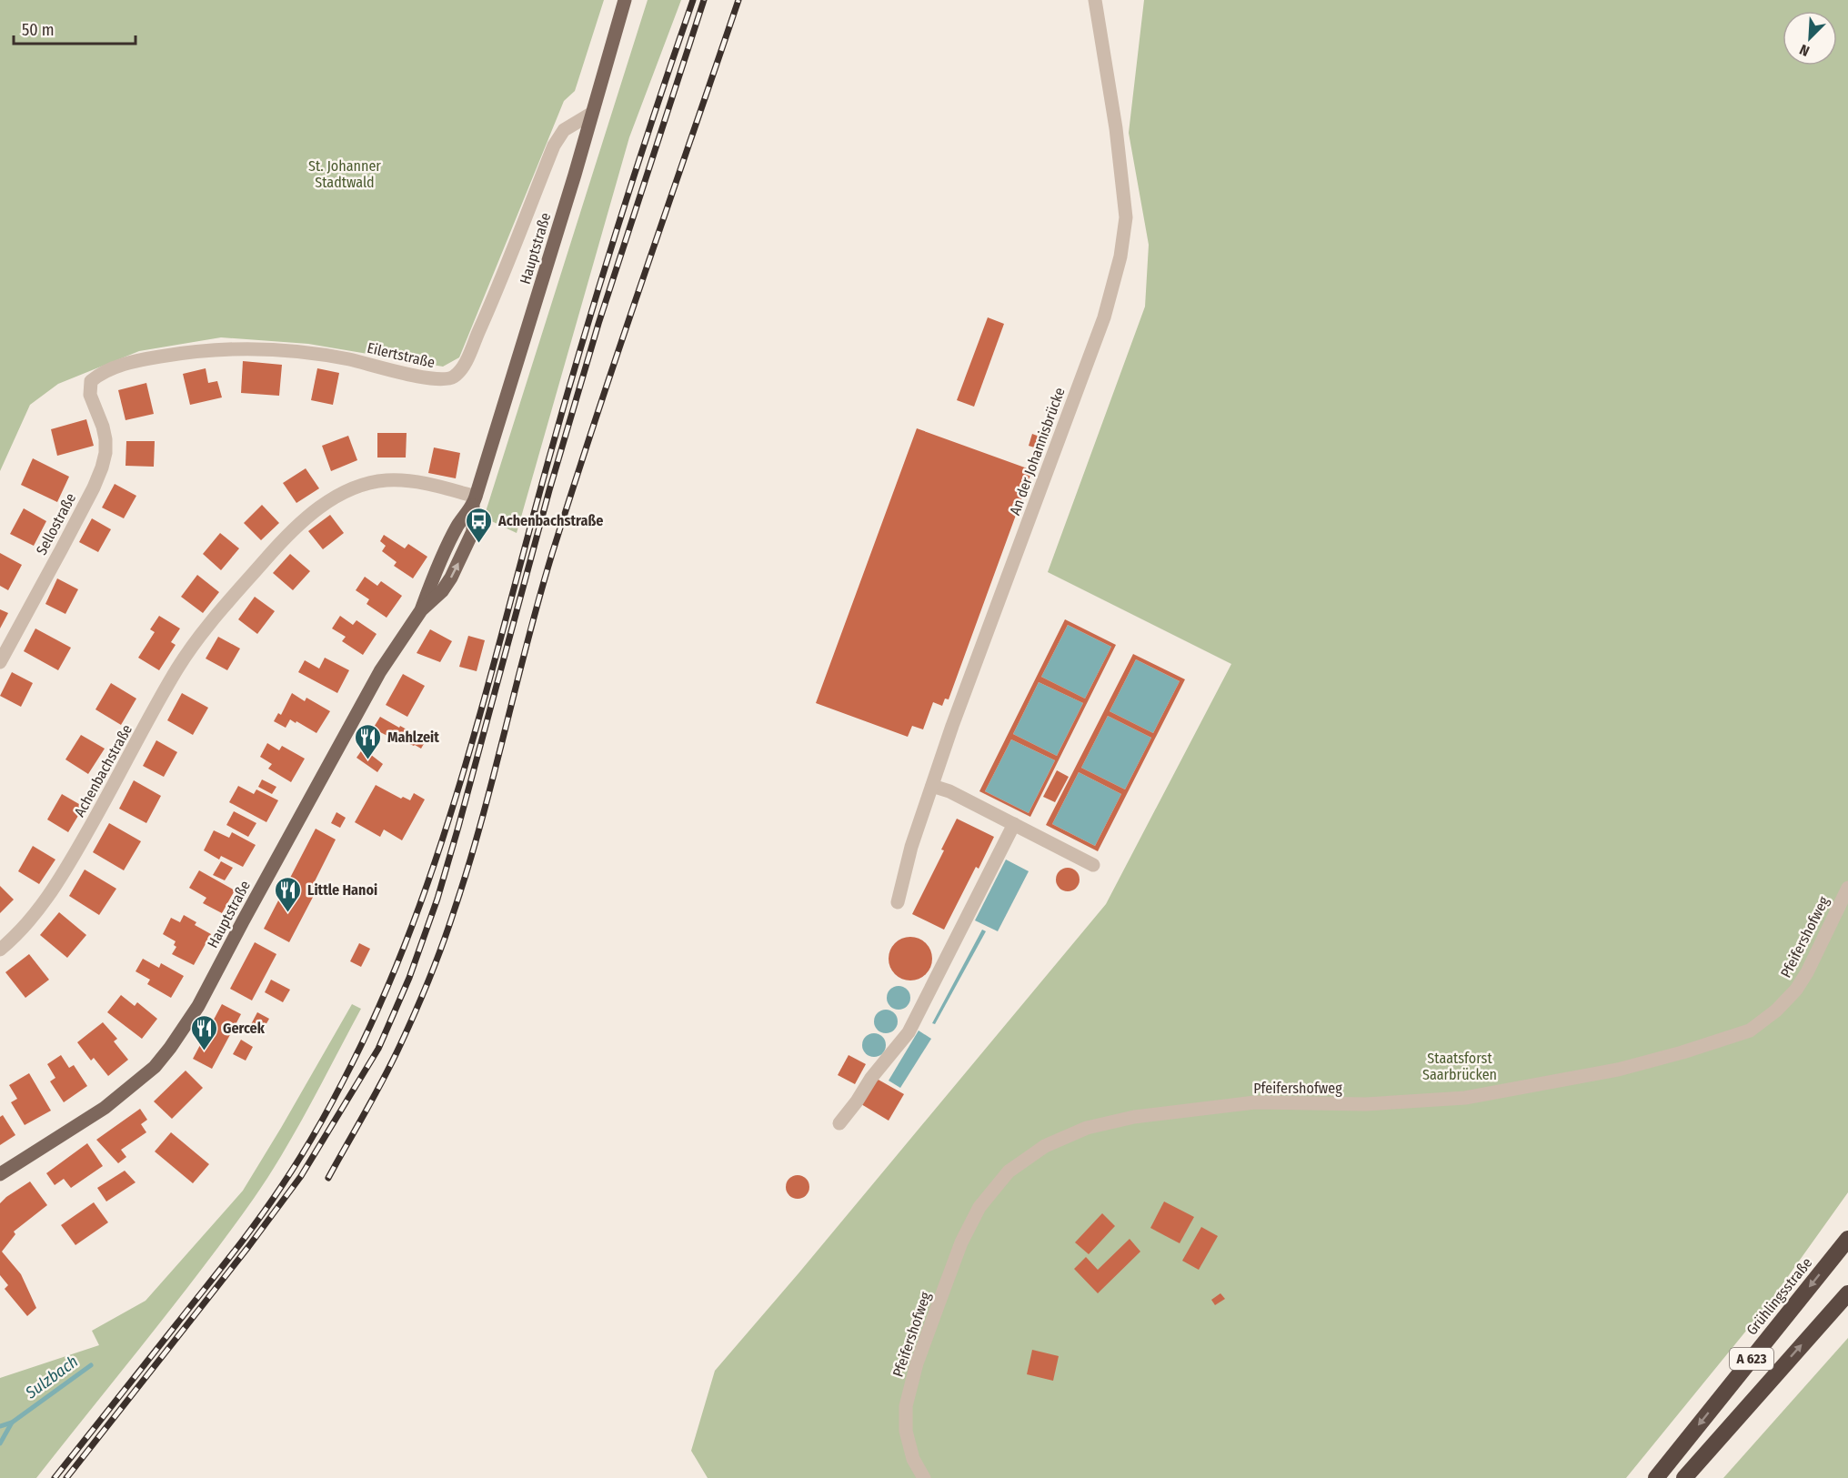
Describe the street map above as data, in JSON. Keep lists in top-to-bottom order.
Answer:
{
  "streets": {
    "highway": ["Grühlingsstraße", "A 623"],
    "main road": ["Hauptstraße"],
    "street": [
      "Eilertstraße",
      "An der Johannisbrücke",
      "Sellostraße",
      "Achenbachstraße",
      "Pfeifershofweg"
    ]
  },
  "crossings": [
    ["Hauptstraße", "Eilertstraße"],
    ["Hauptstraße", "Achenbachstraße"],
    ["Eilertstraße", "Sellostraße"]
  ],
  "water": ["Sulzbach"],
  "parks": ["St. Johanner Stadtwald", "Staatsforst Saarbrücken"],
  "places": {
    "bus stop": ["Achenbachstraße"],
    "restaurant": ["Mahlzeit", "Little Hanoi", "Gercek"]
  },
  "scale_bar": "50 m",
  "north": "bottom left"
}
